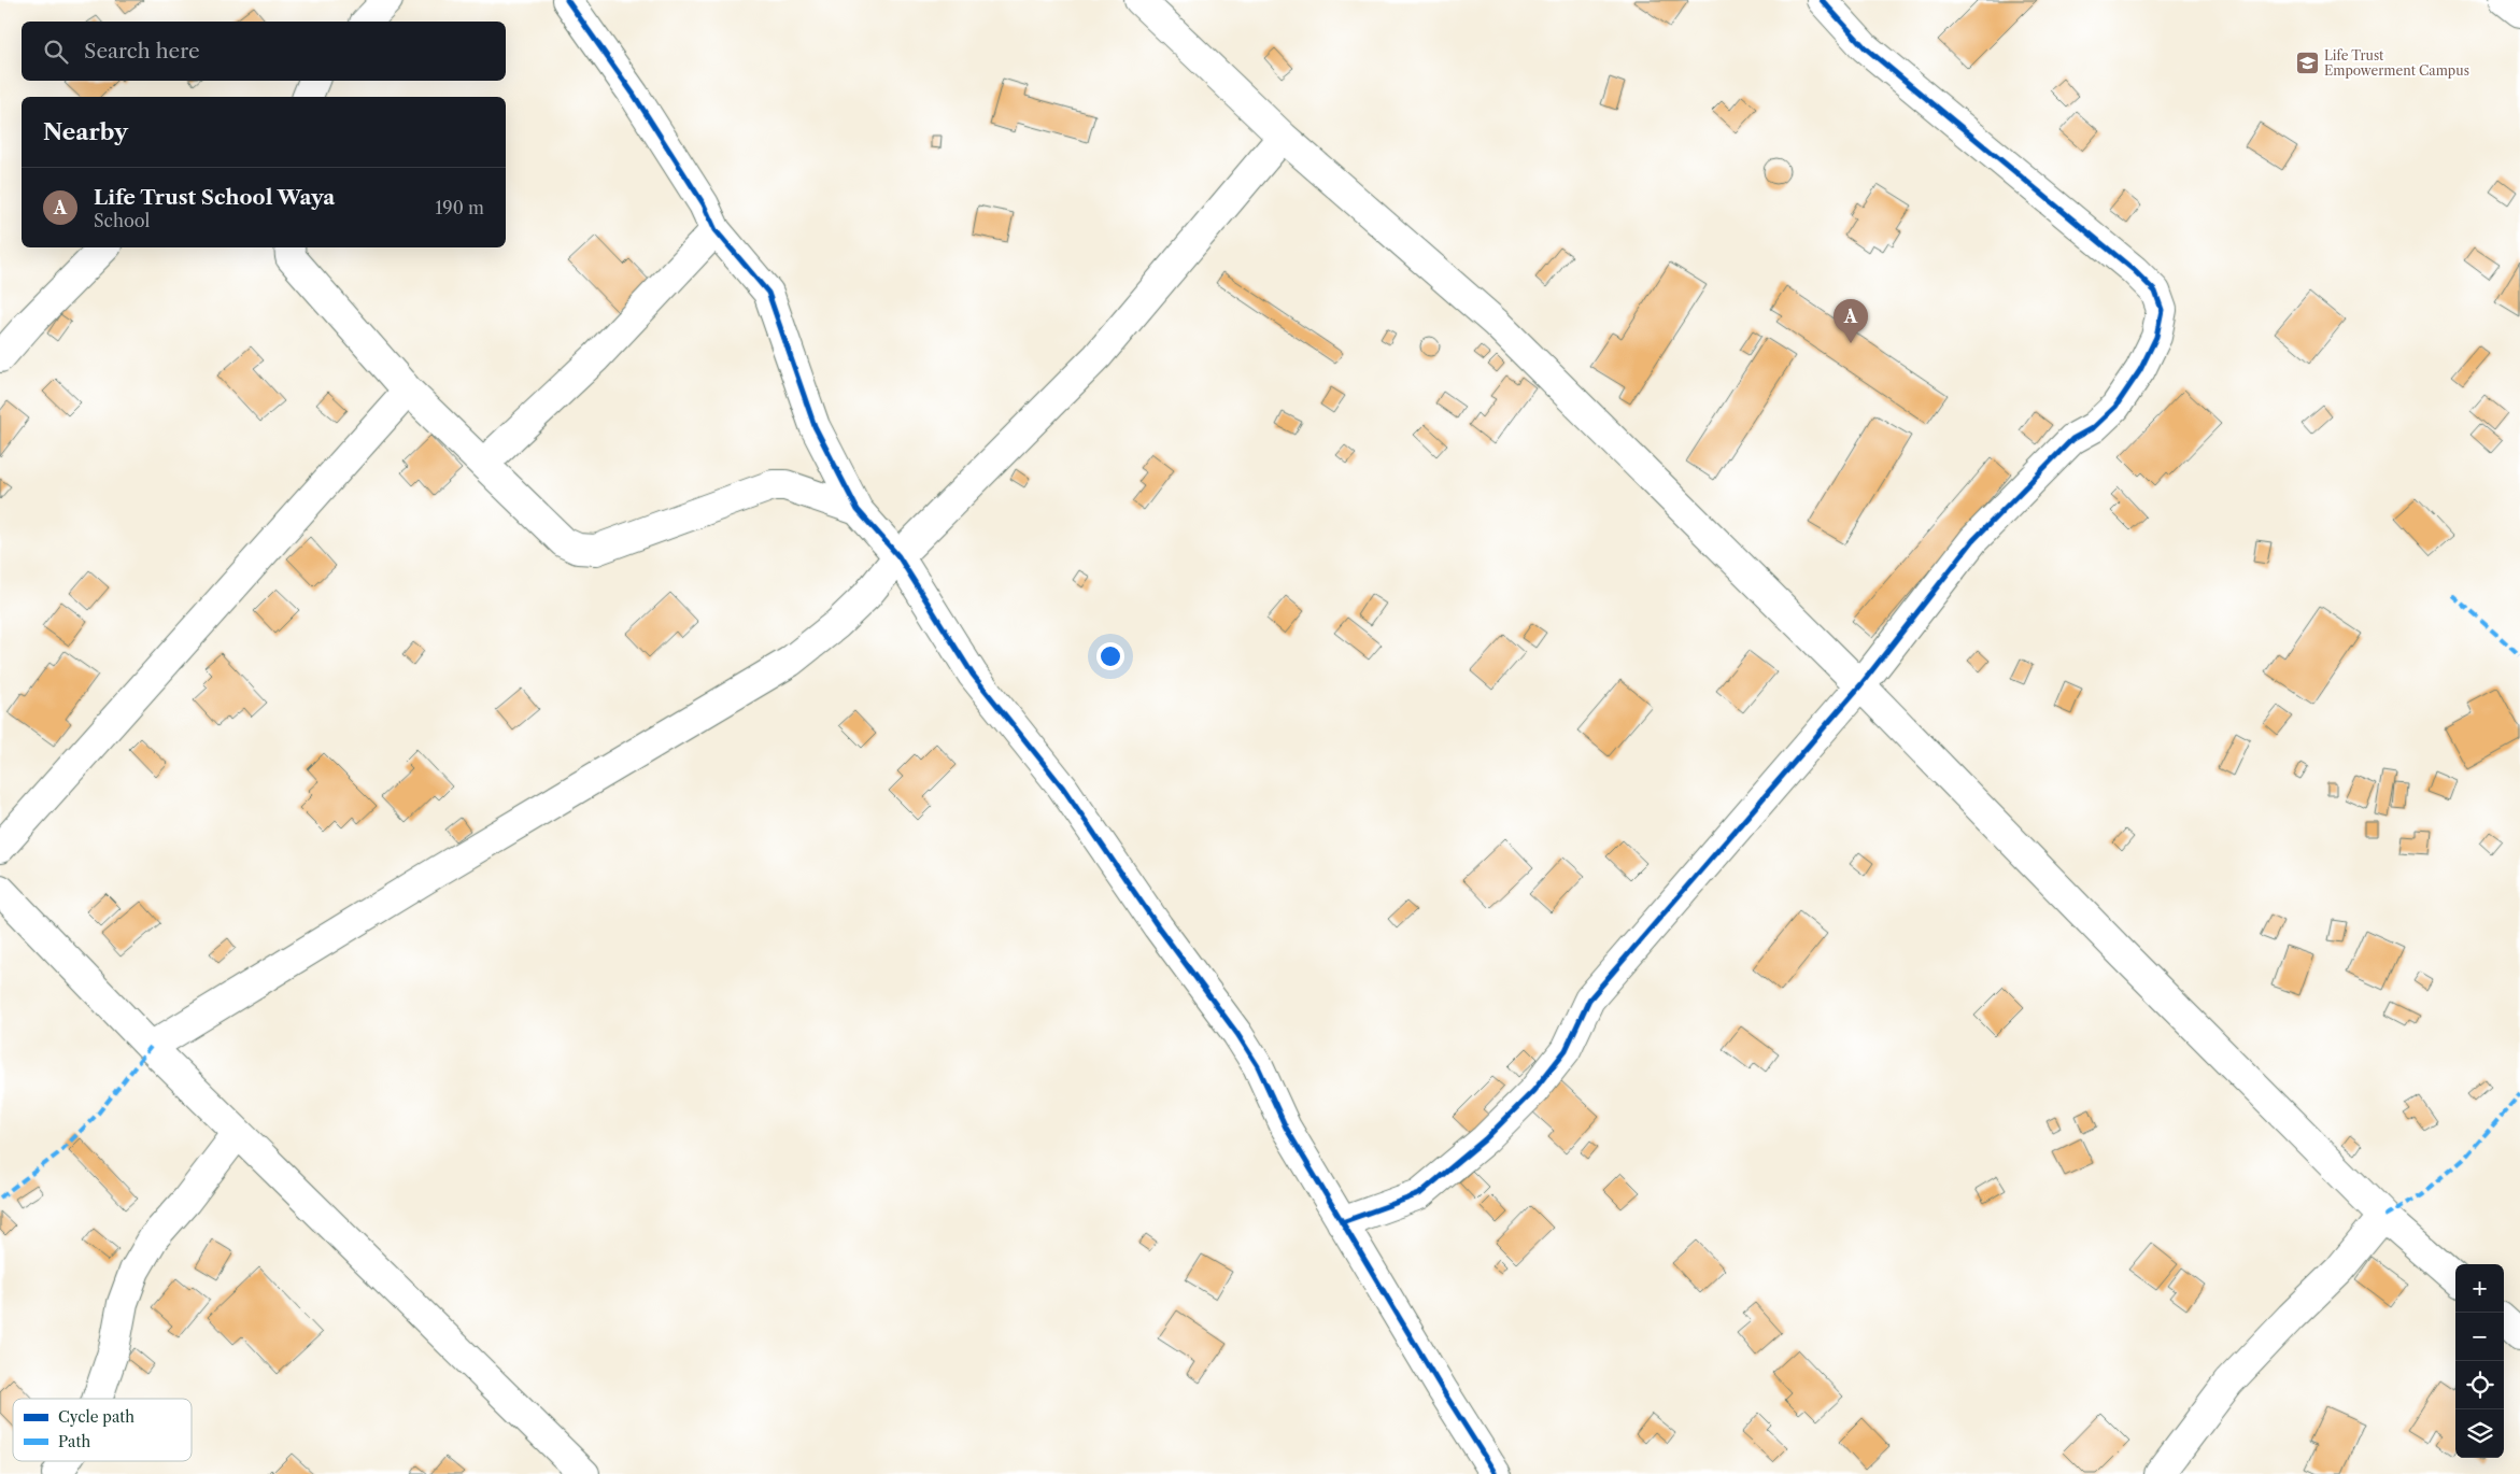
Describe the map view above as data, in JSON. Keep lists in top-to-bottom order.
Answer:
{
  "places": {
    "school or university": ["Life Trust Empowerment Campus"]
  },
  "legend": ["Cycle path", "Path"],
  "page": {
    "search": "Search here",
    "heading": "Nearby",
    "list": [
      {
        "mark": "A",
        "name": "Life Trust School Waya",
        "note": "School",
        "value": "190 m"
      }
    ],
    "pins": "A",
    "map_buttons": ["+", "−"]
  }
}
